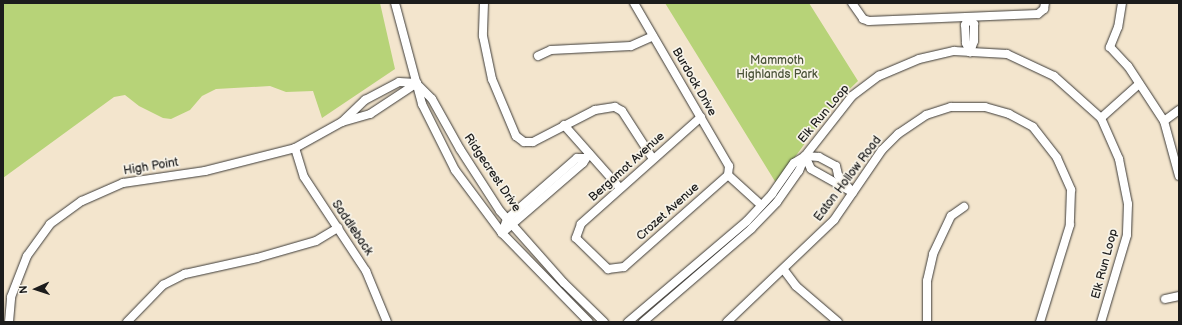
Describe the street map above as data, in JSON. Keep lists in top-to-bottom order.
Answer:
{
  "streets": {
    "street": [
      "Burdock Drive",
      "Elk Run Loop",
      "High Point",
      "Bergamot Avenue",
      "Ridgecrest Drive",
      "Eaton Hollow Road",
      "Crozet Avenue",
      "Saddleback"
    ]
  },
  "crossings": [
    ["Burdock Drive", "Bergamot Avenue"],
    ["Burdock Drive", "Crozet Avenue"],
    ["High Point", "Ridgecrest Drive"],
    ["High Point", "Saddleback"],
    ["Bergamot Avenue", "Crozet Avenue"]
  ],
  "parks": ["Mammoth Highlands Park"],
  "north": "left"
}
